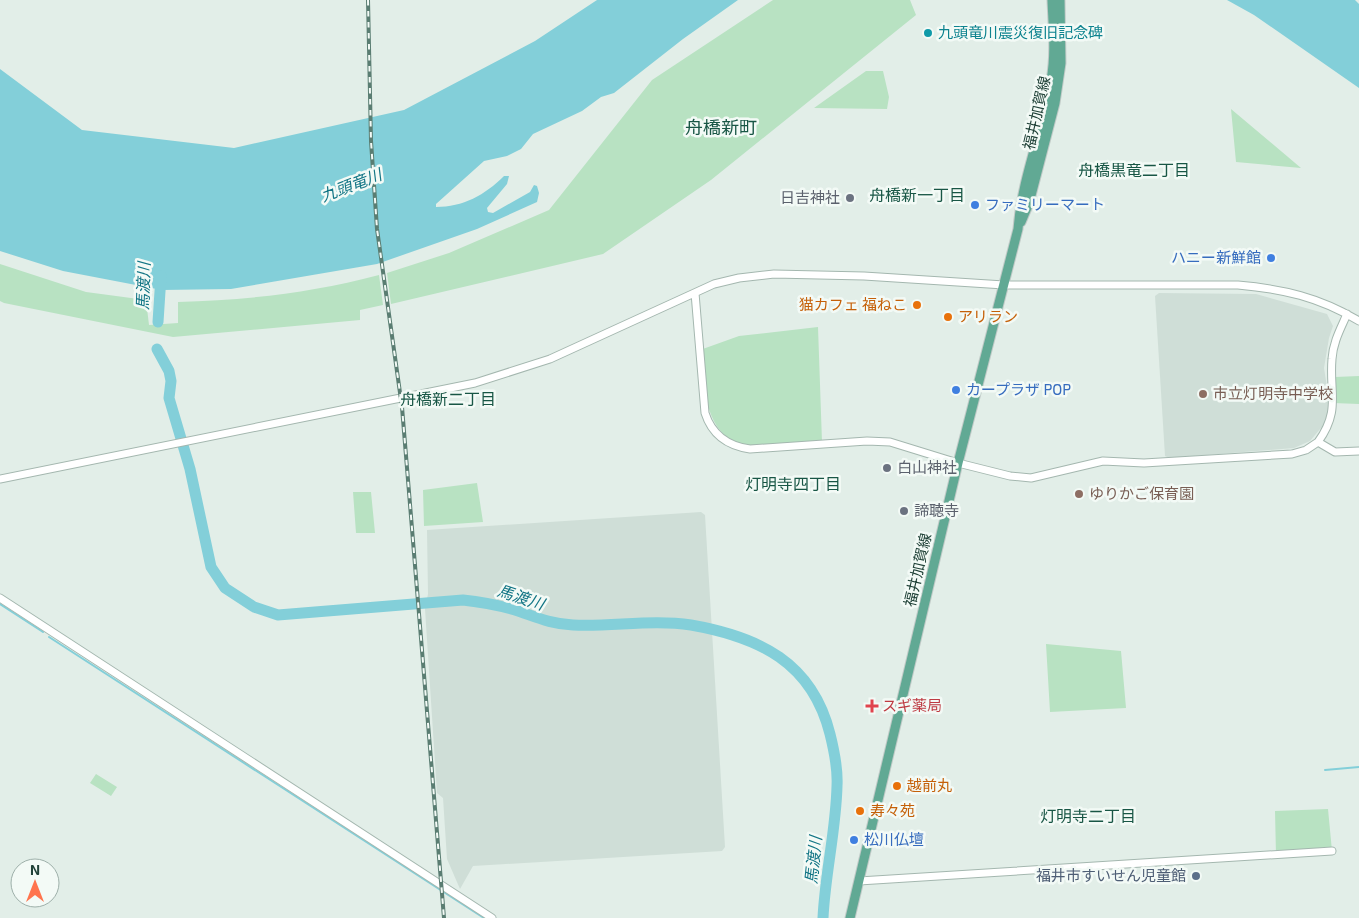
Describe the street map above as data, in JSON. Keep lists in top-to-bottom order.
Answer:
{
  "streets": {
    "main road": ["福井加賀線"]
  },
  "districts": [
    "舟橋新町",
    "舟橋黒竜二丁目",
    "舟橋新一丁目",
    "舟橋新二丁目",
    "灯明寺四丁目",
    "灯明寺二丁目"
  ],
  "water": ["九頭竜川", "馬渡川"],
  "places": {
    "other": [
      "九頭竜川震災復旧記念碑",
      "日吉神社",
      "ファミリーマート",
      "ハニー新鮮館",
      "猫カフェ 福ねこ",
      "アリラン",
      "カープラザ POP",
      "市立灯明寺中学校",
      "白山神社",
      "ゆりかご保育園",
      "諦聴寺",
      "越前丸",
      "寿々苑",
      "松川仏壇",
      "福井市すいせん児童館"
    ],
    "health": ["スギ薬局"]
  },
  "north": "top"
}
